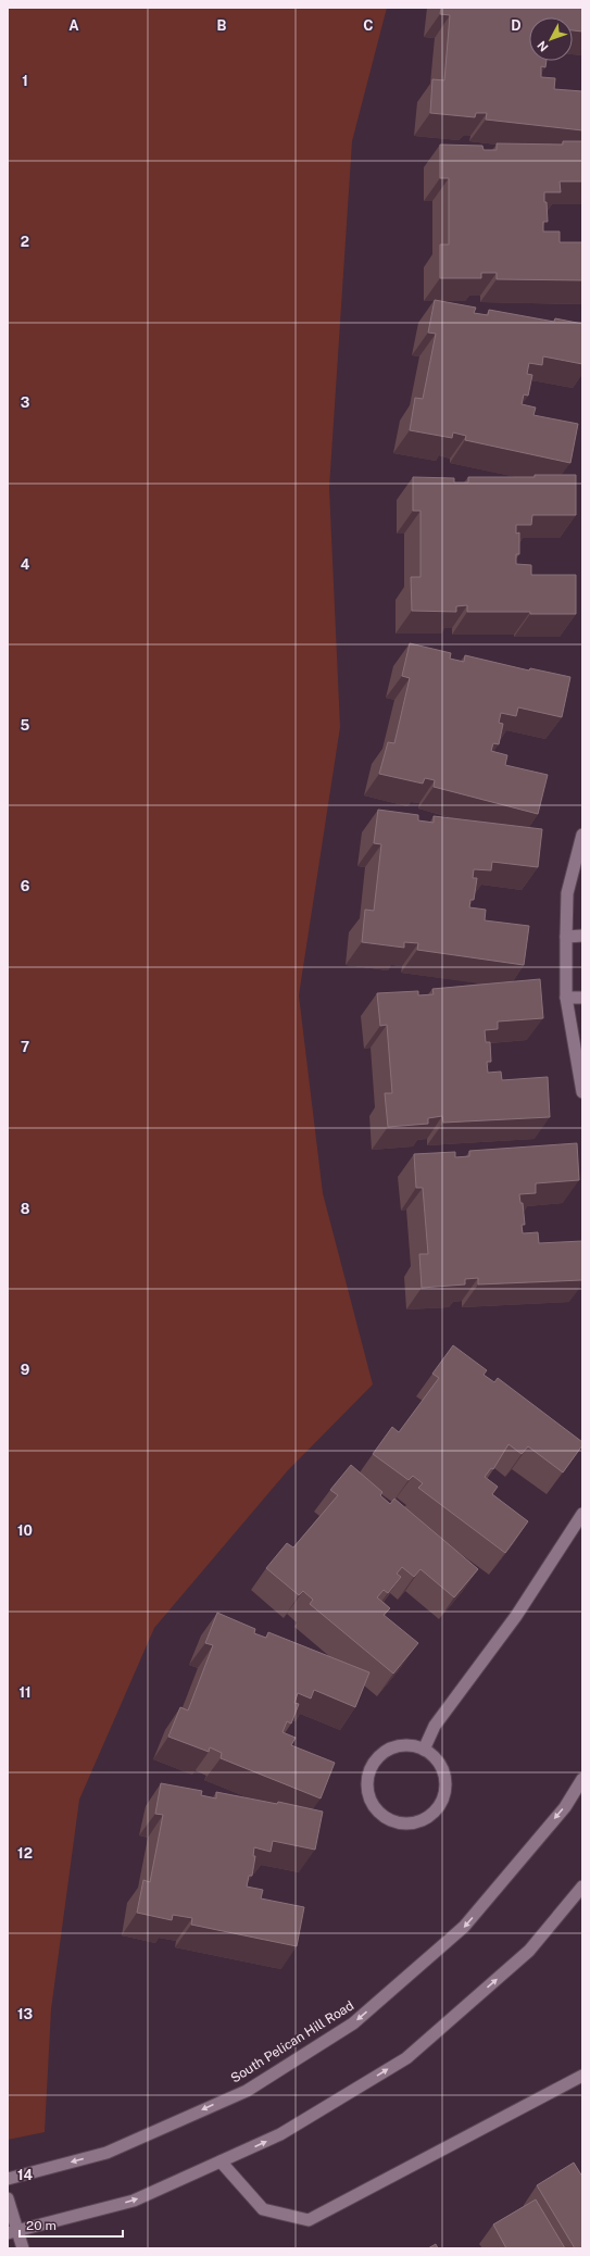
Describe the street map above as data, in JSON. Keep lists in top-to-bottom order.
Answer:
{
  "streets": {
    "street": ["South Pelican Hill Road"]
  },
  "scale_bar": "20 m",
  "north": "bottom left",
  "grid": {
    "columns": [
      "A",
      "B",
      "C",
      "D"
    ],
    "rows": [
      "1",
      "2",
      "3",
      "4",
      "5",
      "6",
      "7",
      "8",
      "9",
      "10",
      "11",
      "12",
      "13",
      "14"
    ]
  }
}
